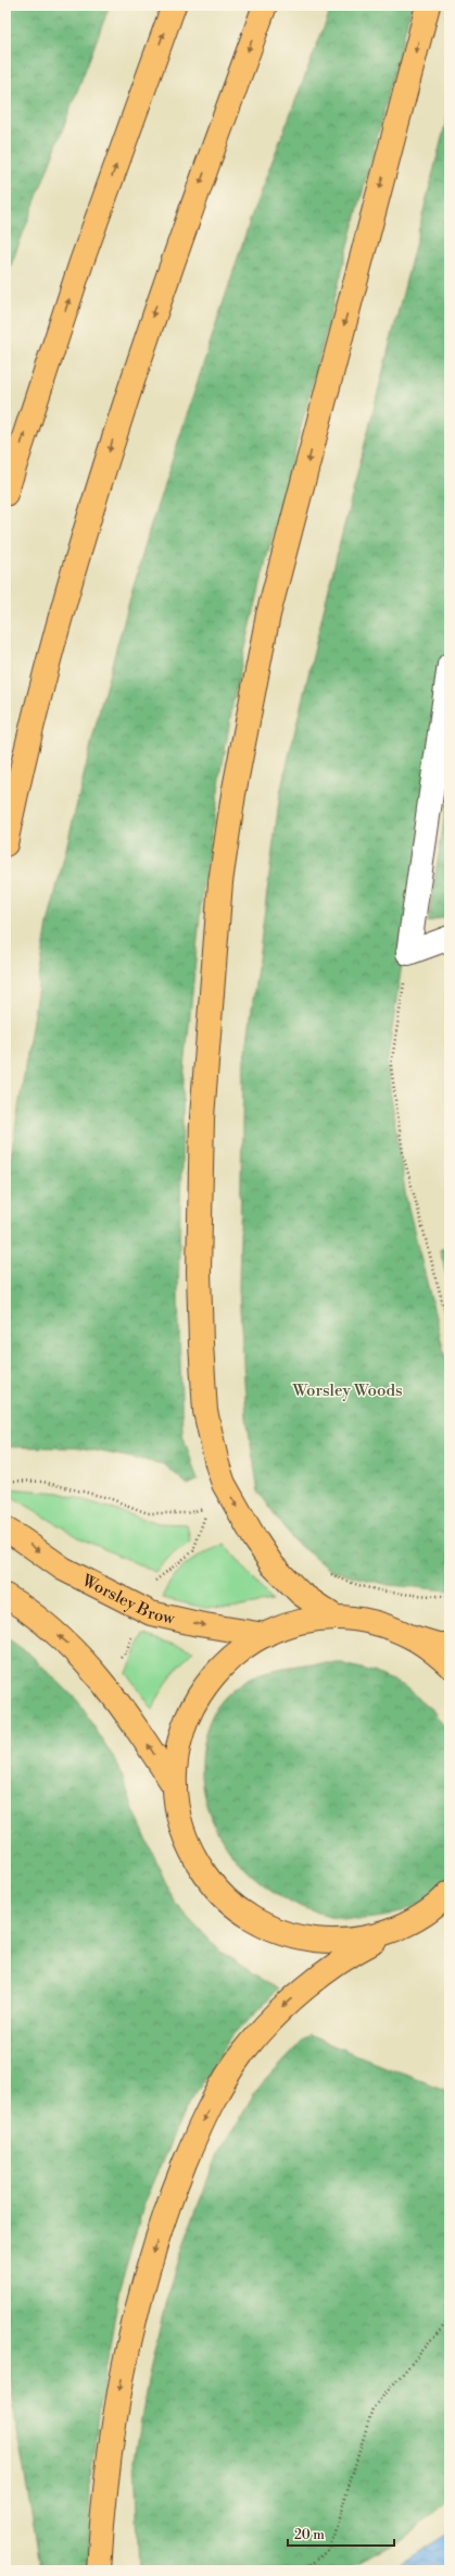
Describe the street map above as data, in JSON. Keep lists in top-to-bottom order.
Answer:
{
  "streets": {
    "main road": ["Worsley Brow"]
  },
  "one_way": ["Worsley Brow"],
  "parks": ["Worsley Woods"],
  "scale_bar": "20 m"
}
